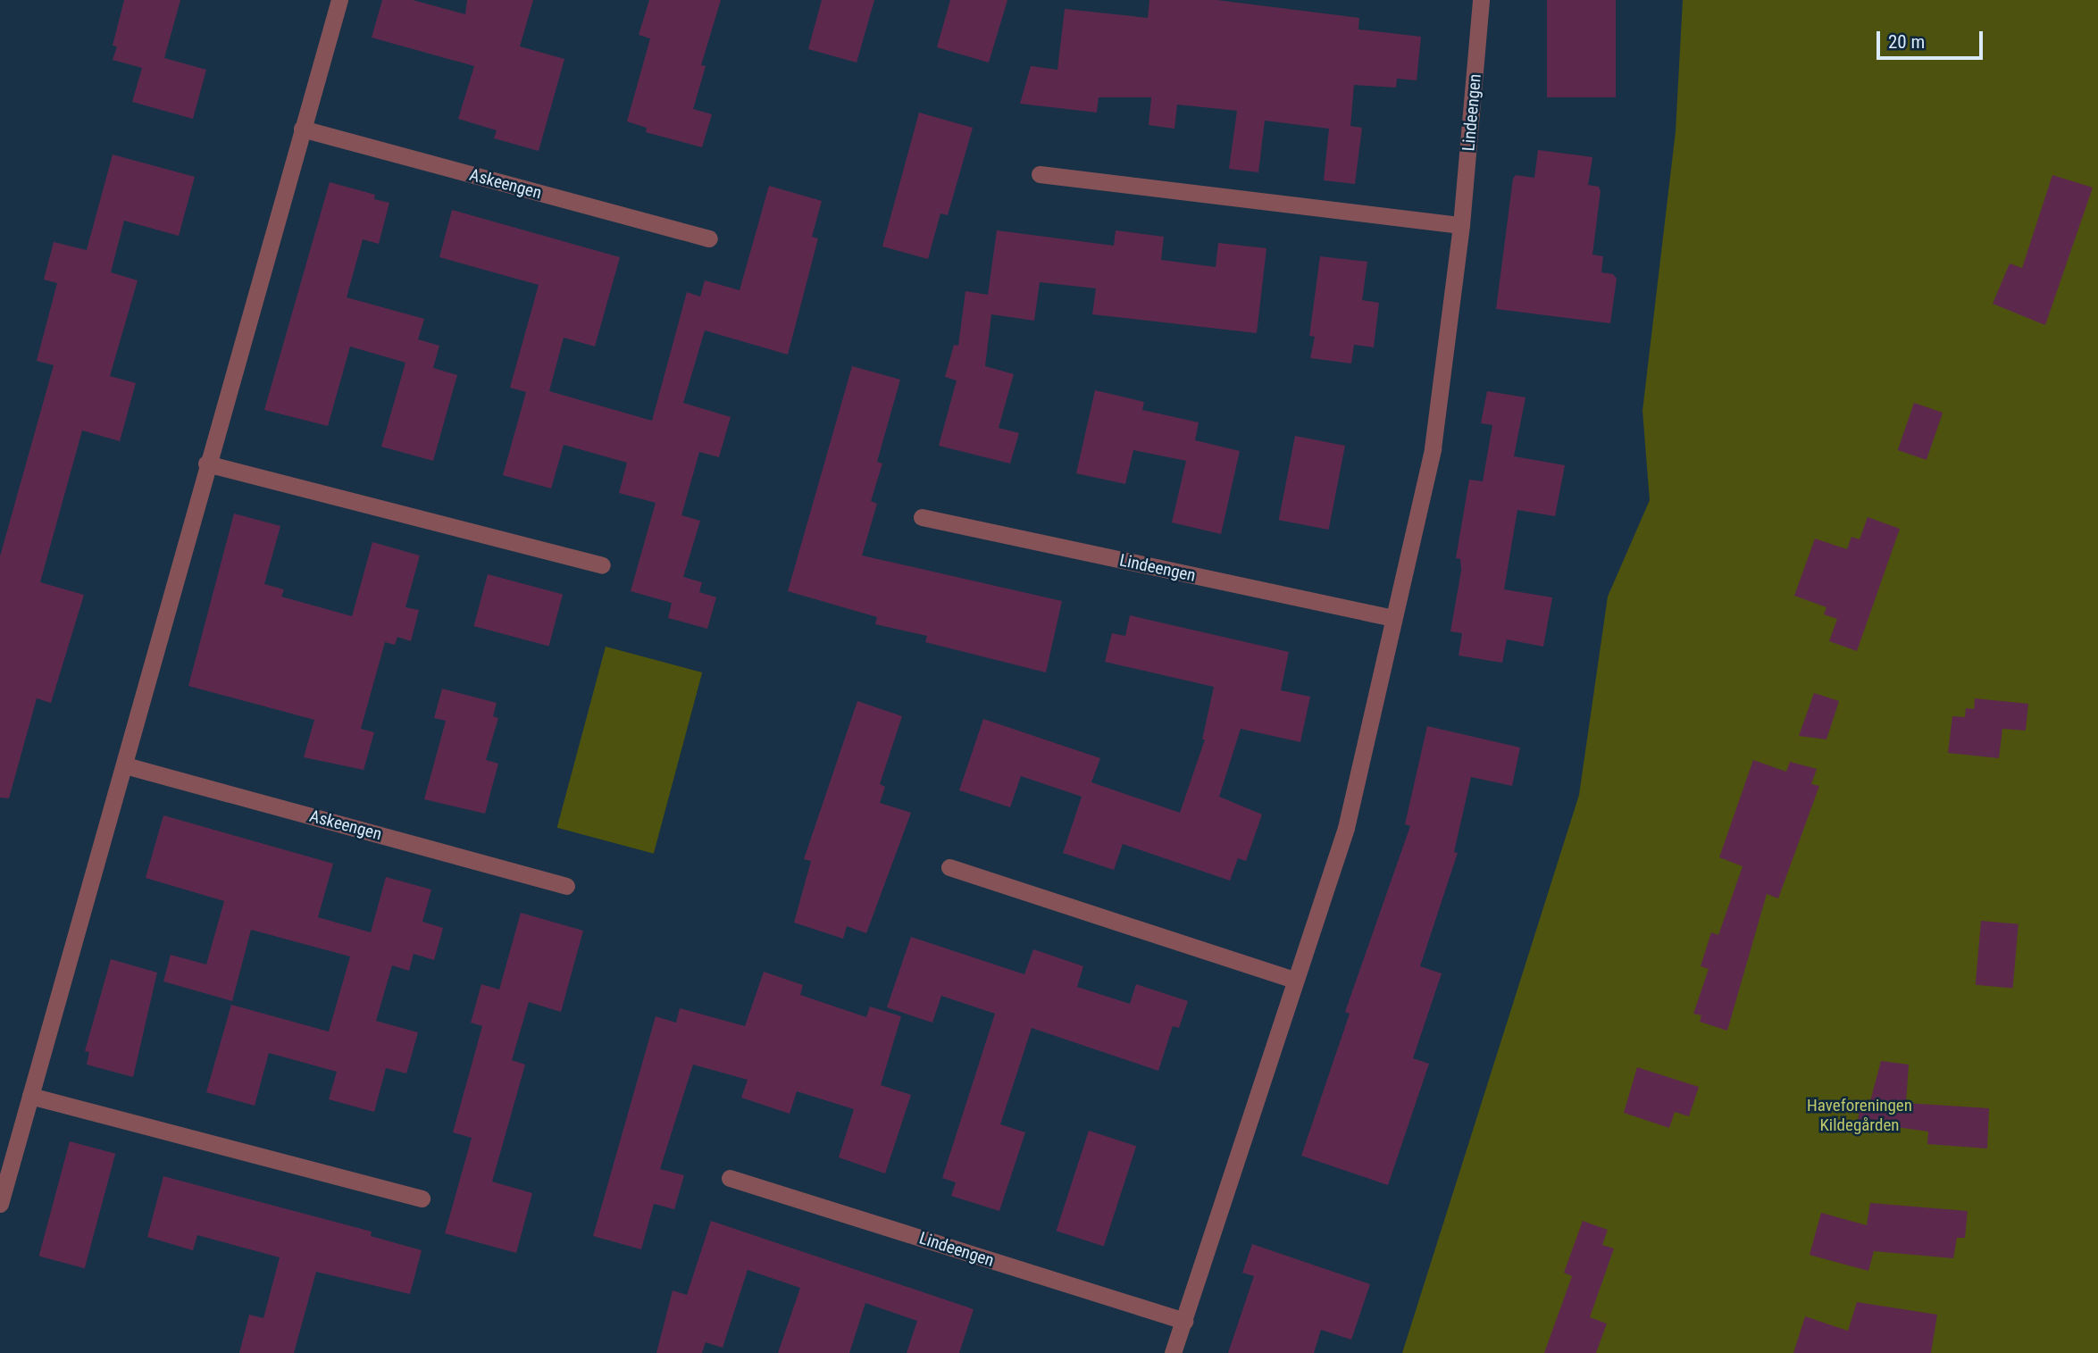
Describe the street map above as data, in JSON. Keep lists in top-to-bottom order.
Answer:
{
  "streets": {
    "street": ["Lindeengen", "Askeengen"]
  },
  "parks": ["Haveforeningen Kildegården"],
  "scale_bar": "20 m"
}
